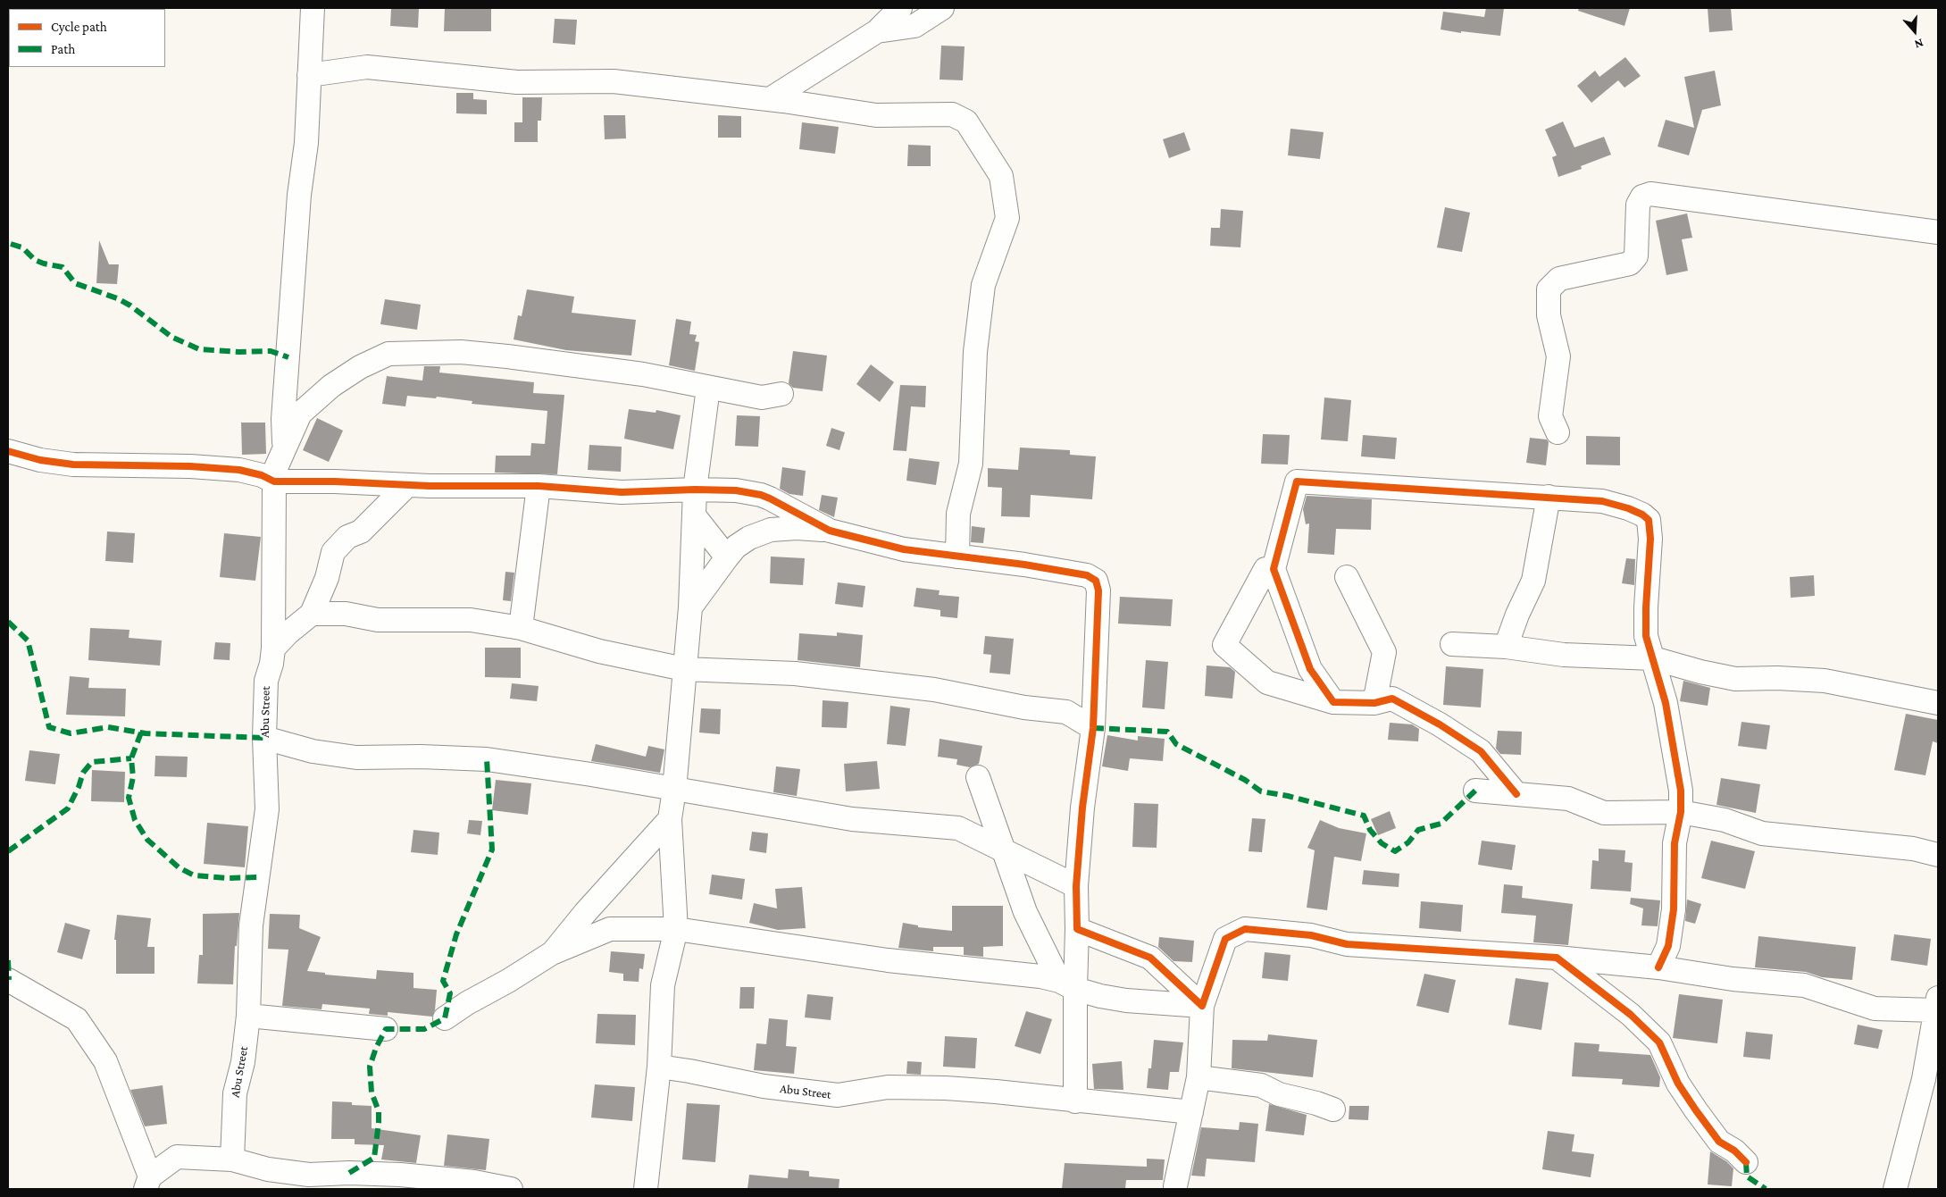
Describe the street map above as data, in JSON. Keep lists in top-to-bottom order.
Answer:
{
  "streets": {
    "street": ["Abu Street"]
  },
  "legend": ["Cycle path", "Path"],
  "north": "bottom"
}
